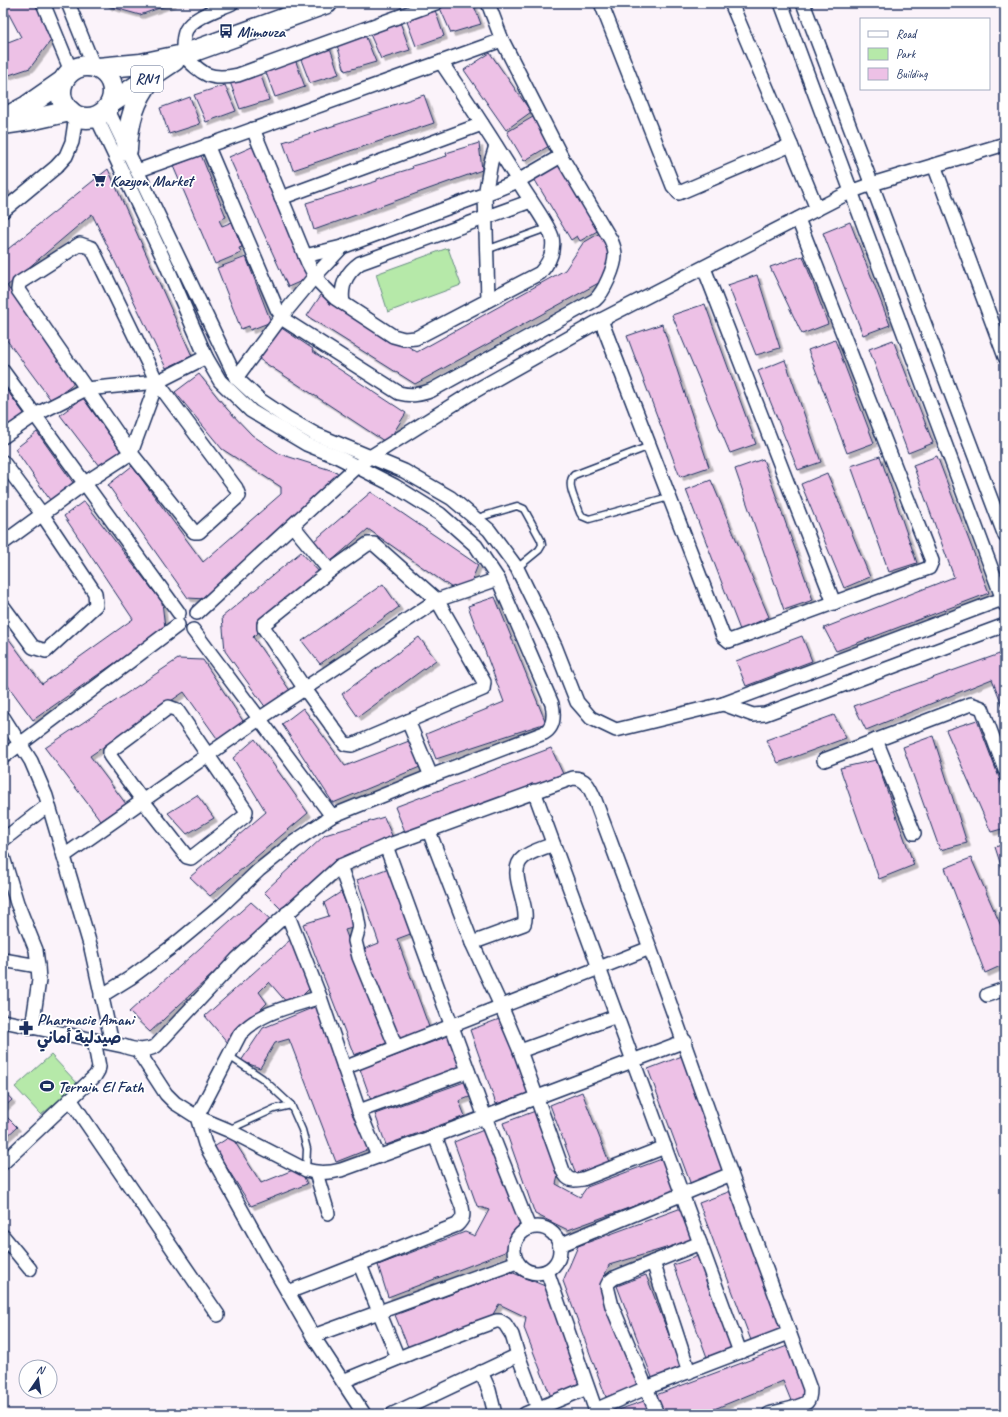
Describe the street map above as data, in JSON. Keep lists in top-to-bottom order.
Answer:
{
  "streets": {
    "main road": ["RN1"]
  },
  "places": {
    "bus stop": ["Mimouza"],
    "supermarket": ["Kazyon Market"],
    "pharmacy": ["Pharmacie Amani صيدلية أماني"],
    "sports": ["Terrain El Fath"]
  },
  "legend": ["Road", "Park", "Building"],
  "north": "top"
}
